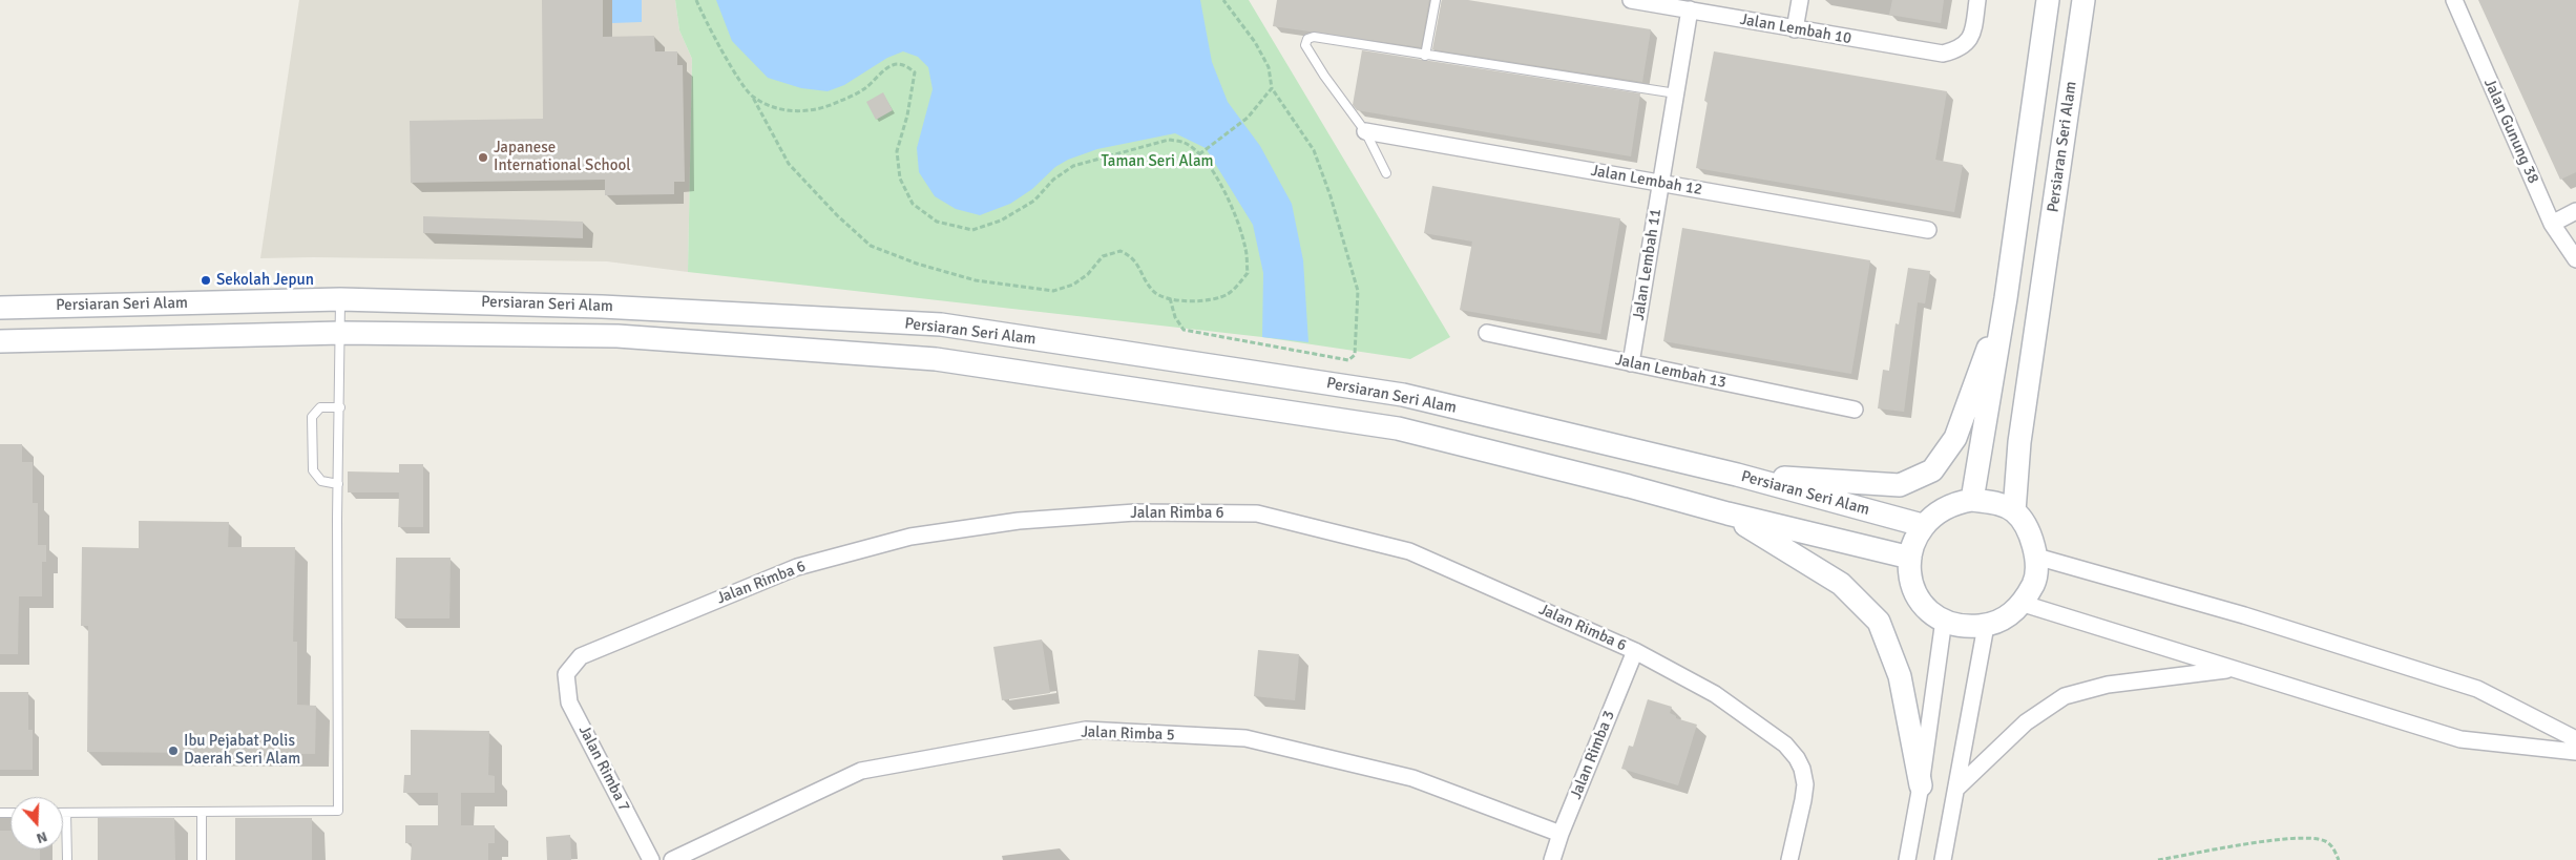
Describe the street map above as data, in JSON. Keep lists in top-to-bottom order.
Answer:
{
  "streets": {
    "street": [
      "Jalan Lembah 10",
      "Jalan Gunung 38",
      "Persiaran Seri Alam",
      "Jalan Lembah 12",
      "Jalan Lembah 11",
      "Jalan Lembah 13",
      "Jalan Rimba 6",
      "Jalan Rimba 5",
      "Jalan Rimba 3",
      "Jalan Rimba 7"
    ]
  },
  "crossings": [
    ["Jalan Lembah 10", "Jalan Lembah 11"],
    ["Jalan Lembah 12", "Jalan Lembah 11"],
    ["Jalan Lembah 11", "Jalan Lembah 13"],
    ["Jalan Rimba 6", "Jalan Rimba 3"],
    ["Jalan Rimba 6", "Jalan Rimba 7"],
    ["Jalan Rimba 5", "Jalan Rimba 3"]
  ],
  "parks": ["Taman Seri Alam"],
  "places": ["Japanese International School", "Sekolah Jepun", "Ibu Pejabat Polis Daerah Seri Alam"],
  "north": "bottom"
}
